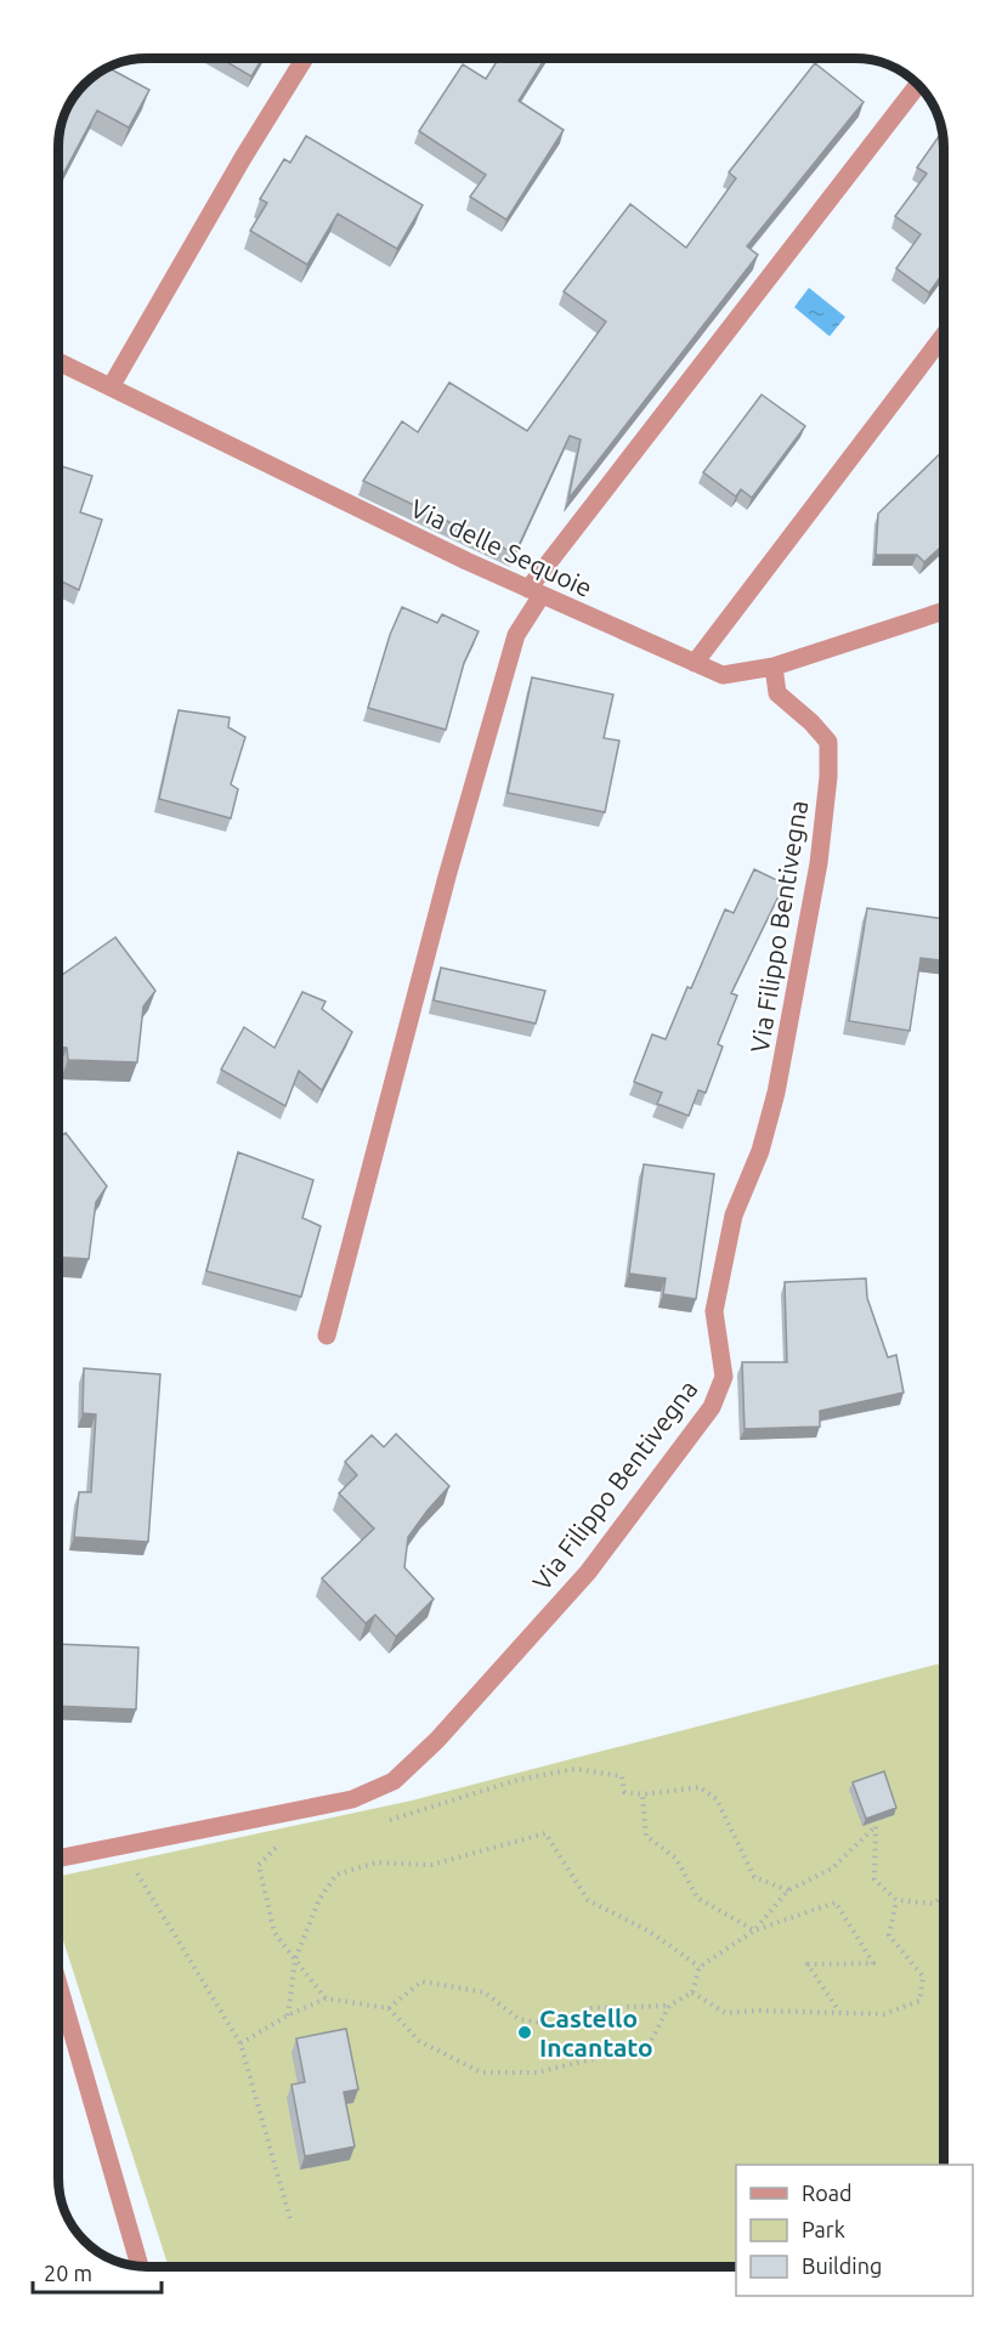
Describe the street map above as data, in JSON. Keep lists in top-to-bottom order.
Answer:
{
  "streets": {
    "street": ["Via delle Sequoie", "Via Filippo Bentivegna"]
  },
  "crossings": [
    ["Via delle Sequoie", "Via Filippo Bentivegna"]
  ],
  "places": ["Castello Incantato"],
  "legend": ["Road", "Park", "Building"],
  "scale_bar": "20 m"
}
